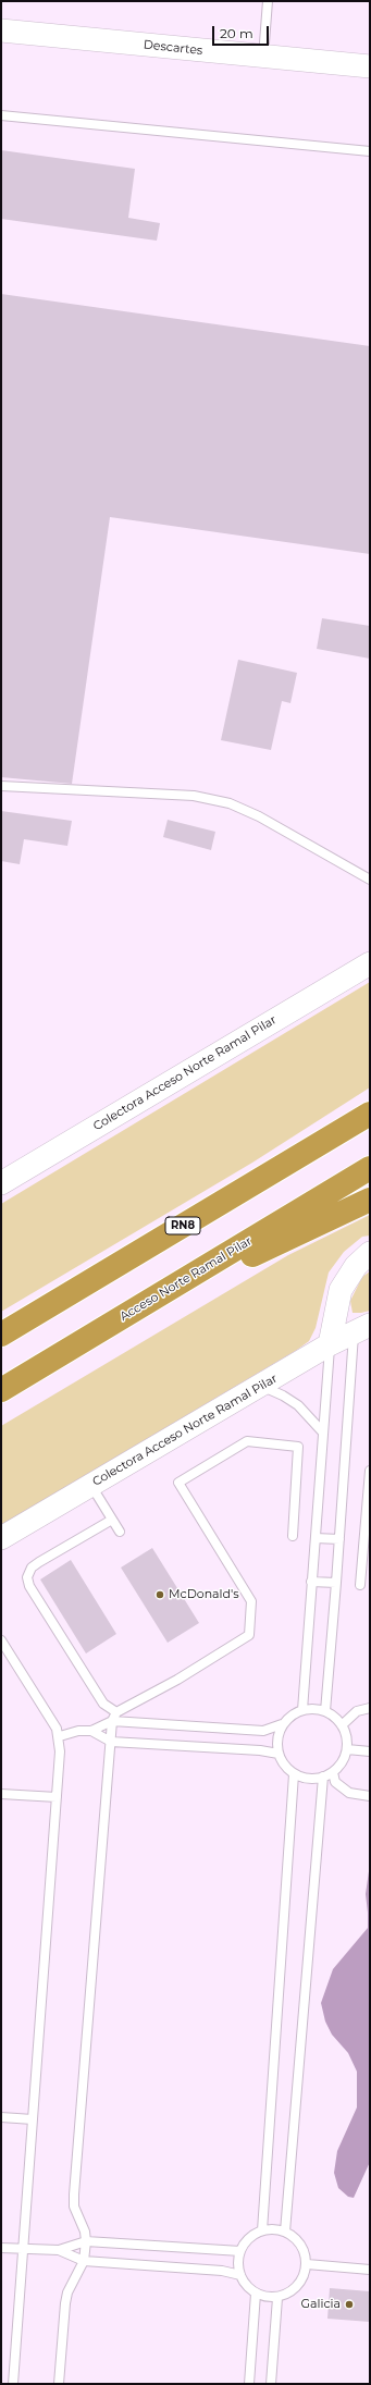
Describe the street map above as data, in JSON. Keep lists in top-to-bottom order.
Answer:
{
  "streets": {
    "highway": ["RN8", "Acceso Norte Ramal Pilar"],
    "street": ["Descartes", "Colectora Acceso Norte Ramal Pilar"]
  },
  "places": ["McDonald's", "Galicia"],
  "scale_bar": "20 m"
}
